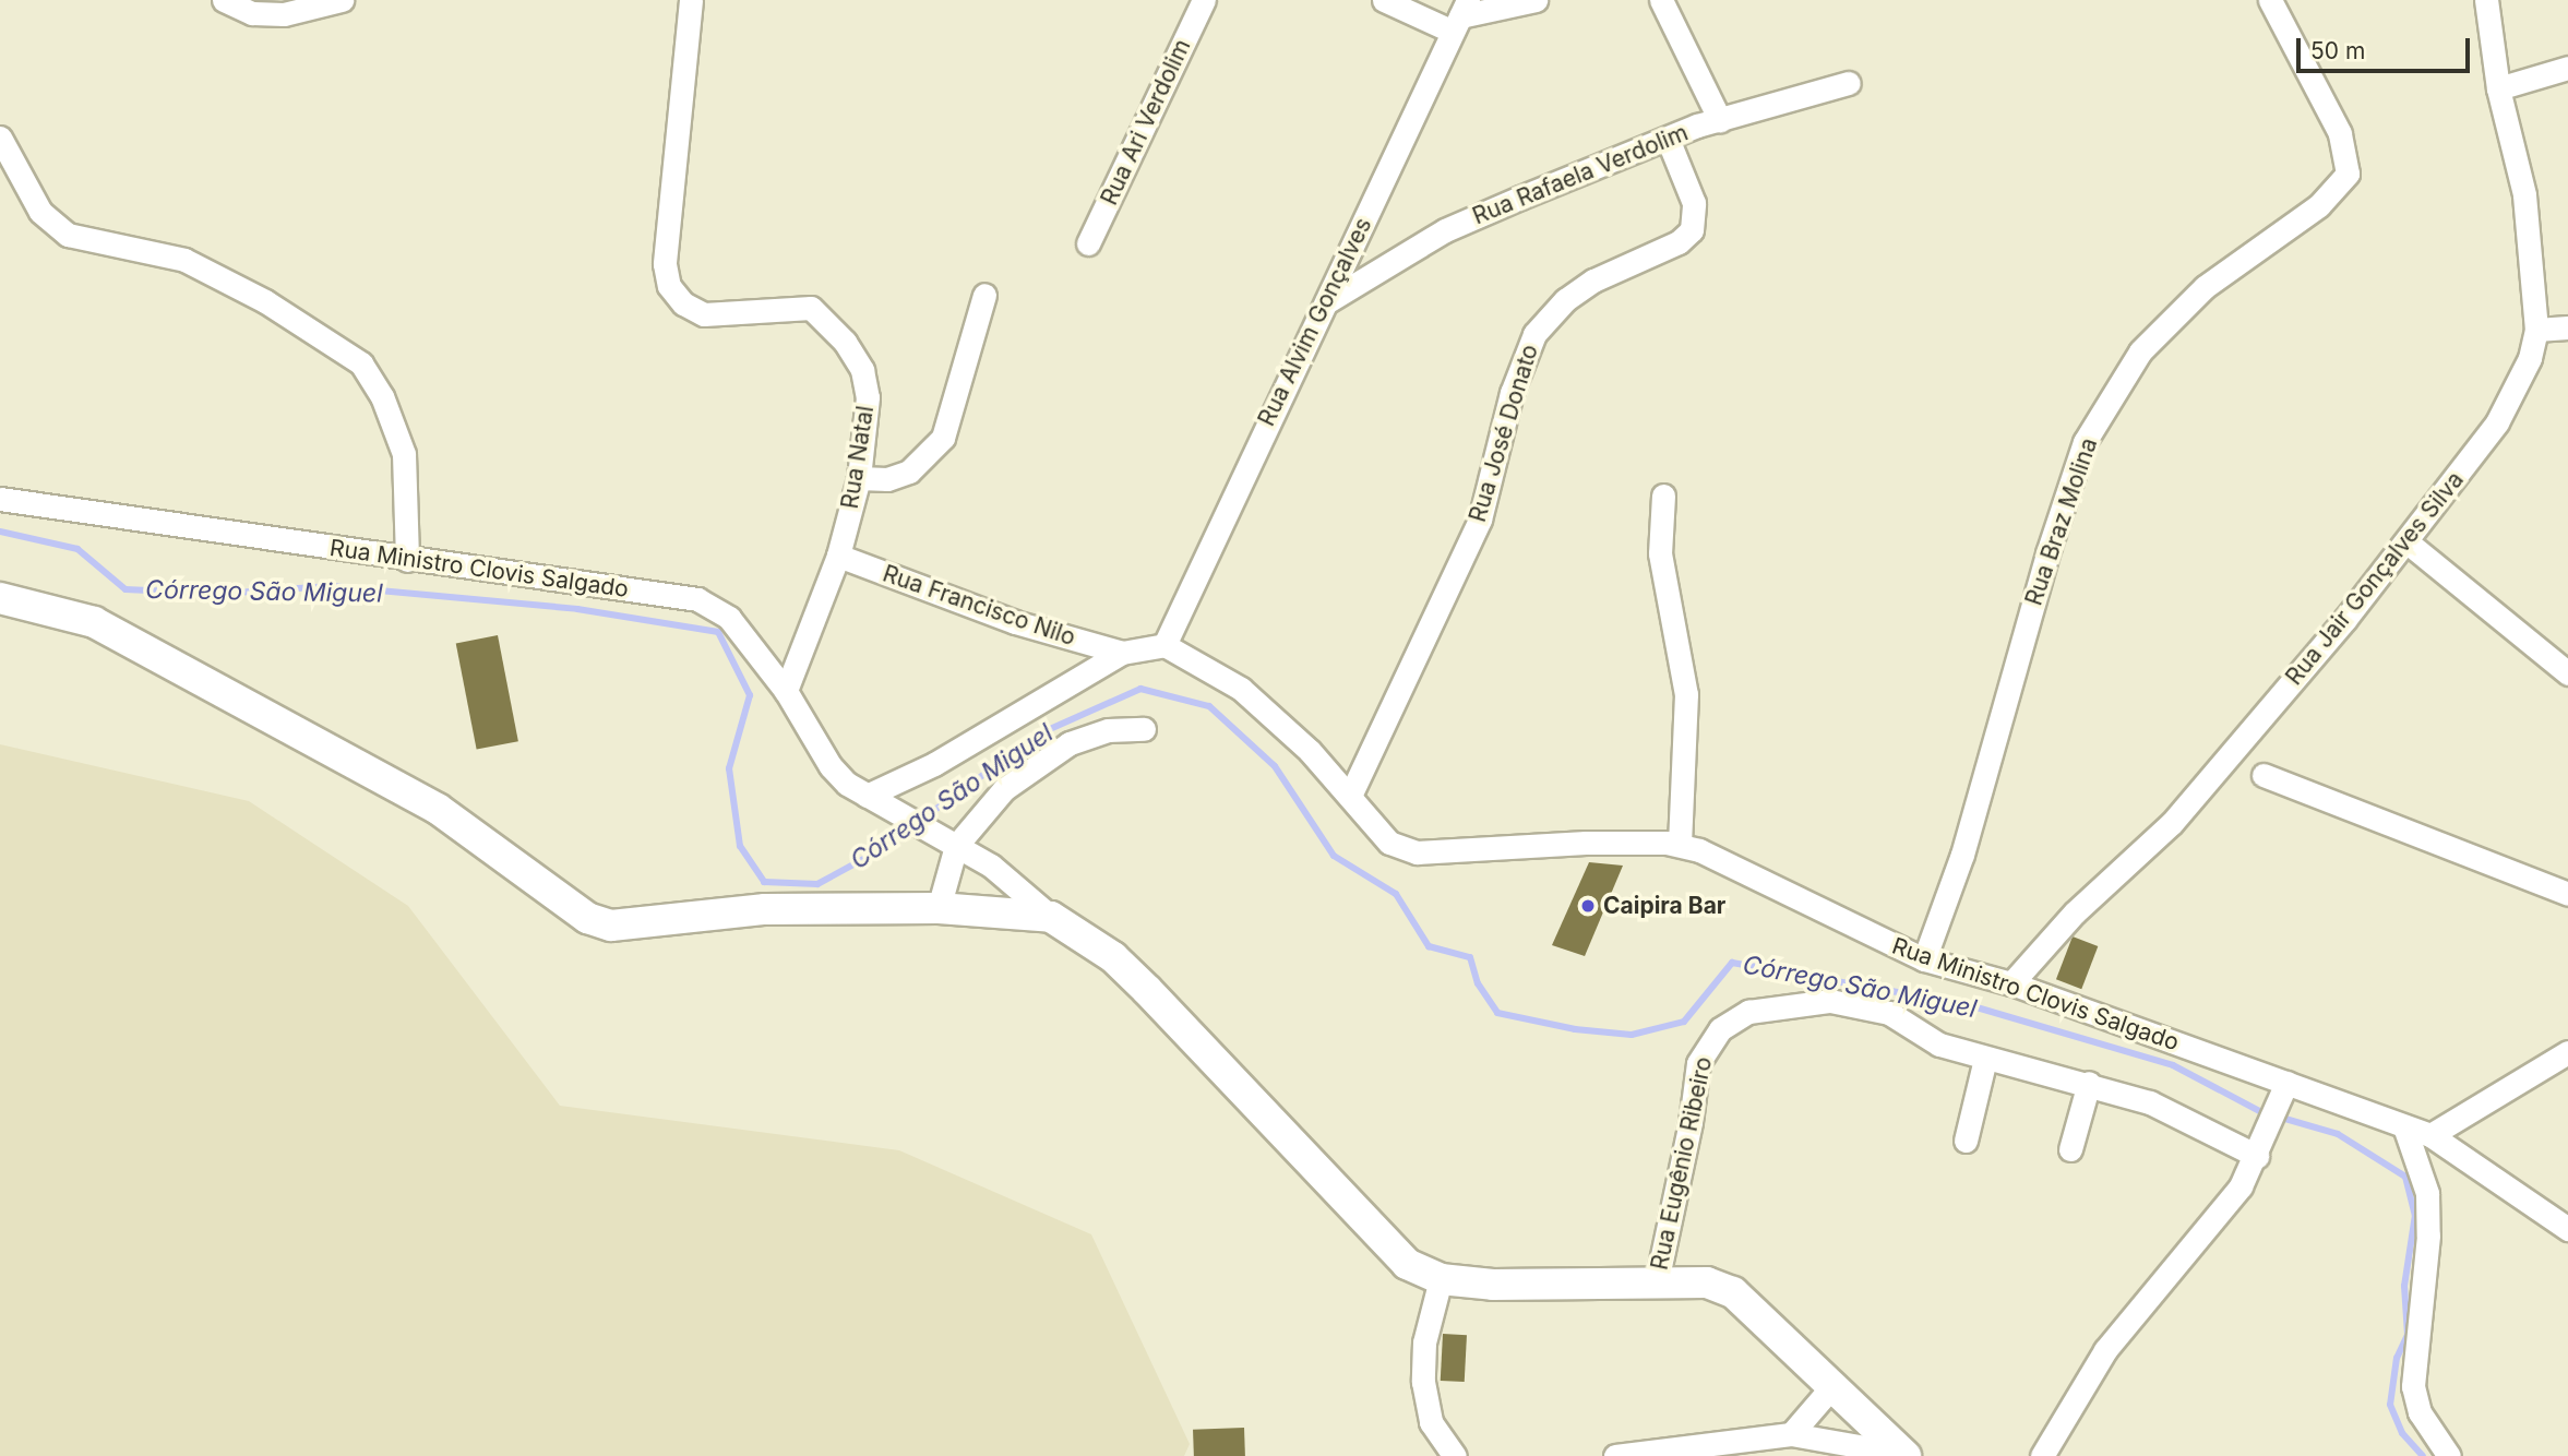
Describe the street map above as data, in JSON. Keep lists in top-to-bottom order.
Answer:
{
  "streets": {
    "street": [
      "Rua Ari Verdolim",
      "Rua Rafaela Verdolim",
      "Rua Alvim Gonçalves",
      "Rua José Donato",
      "Rua Natal",
      "Rua Braz Molina",
      "Rua Ministro Clovis Salgado",
      "Rua Jair Gonçalves Silva",
      "Rua Francisco Nilo",
      "Rua Eugênio Ribeiro"
    ]
  },
  "crossings": [
    ["Rua Rafaela Verdolim", "Rua Alvim Gonçalves"],
    ["Rua Rafaela Verdolim", "Rua José Donato"],
    ["Rua Alvim Gonçalves", "Rua Ministro Clovis Salgado"],
    ["Rua José Donato", "Rua Ministro Clovis Salgado"],
    ["Rua Natal", "Rua Ministro Clovis Salgado"],
    ["Rua Natal", "Rua Francisco Nilo"],
    ["Rua Braz Molina", "Rua Ministro Clovis Salgado"],
    ["Rua Ministro Clovis Salgado", "Rua Jair Gonçalves Silva"]
  ],
  "water": ["Córrego São Miguel"],
  "places": ["Caipira Bar"],
  "scale_bar": "50 m"
}
